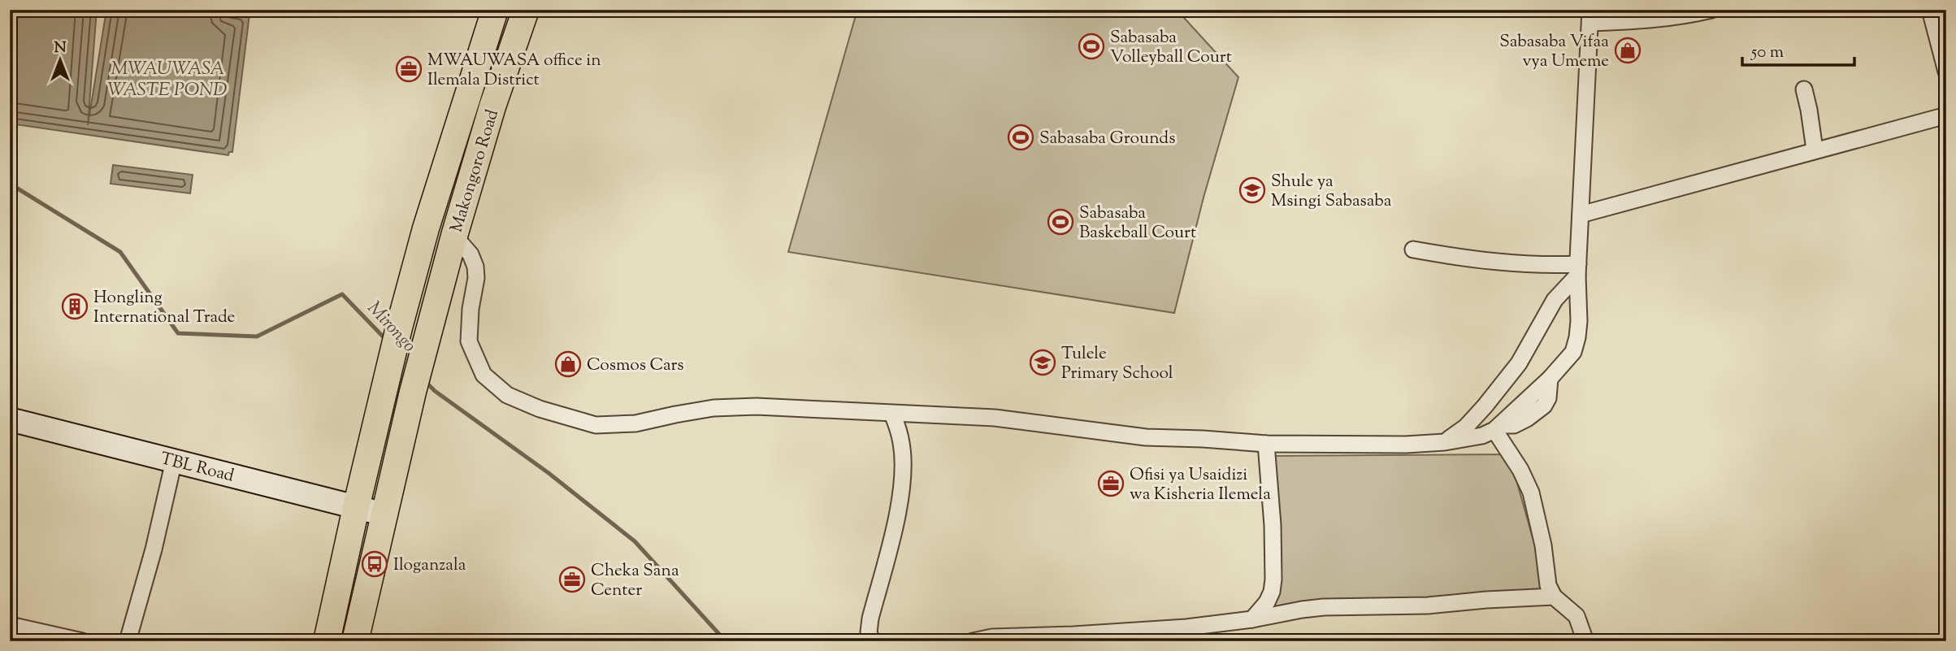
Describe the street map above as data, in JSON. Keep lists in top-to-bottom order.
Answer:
{
  "streets": {
    "main road": ["Makongoro Road"],
    "street": ["TBL Road"]
  },
  "crossings": [
    ["Makongoro Road", "TBL Road"]
  ],
  "water": ["MWAUWASA WASTE POND", "Mirongo"],
  "places": {
    "sports": ["Sabasaba Volleyball Court", "Sabasaba Grounds", "Sabasaba Baskeball Court"],
    "shop": ["Sabasaba Vifaa vya Umeme", "Cosmos Cars"],
    "office": ["MWAUWASA office in Ilemala District", "Ofisi ya Usaidizi wa Kisheria Ilemela", "Cheka Sana Center"],
    "school or university": ["Shule ya Msingi Sabasaba", "Tulele Primary School"],
    "building": ["Hongling International Trade"],
    "bus stop": ["Iloganzala"]
  },
  "scale_bar": "50 m",
  "north": "top"
}
